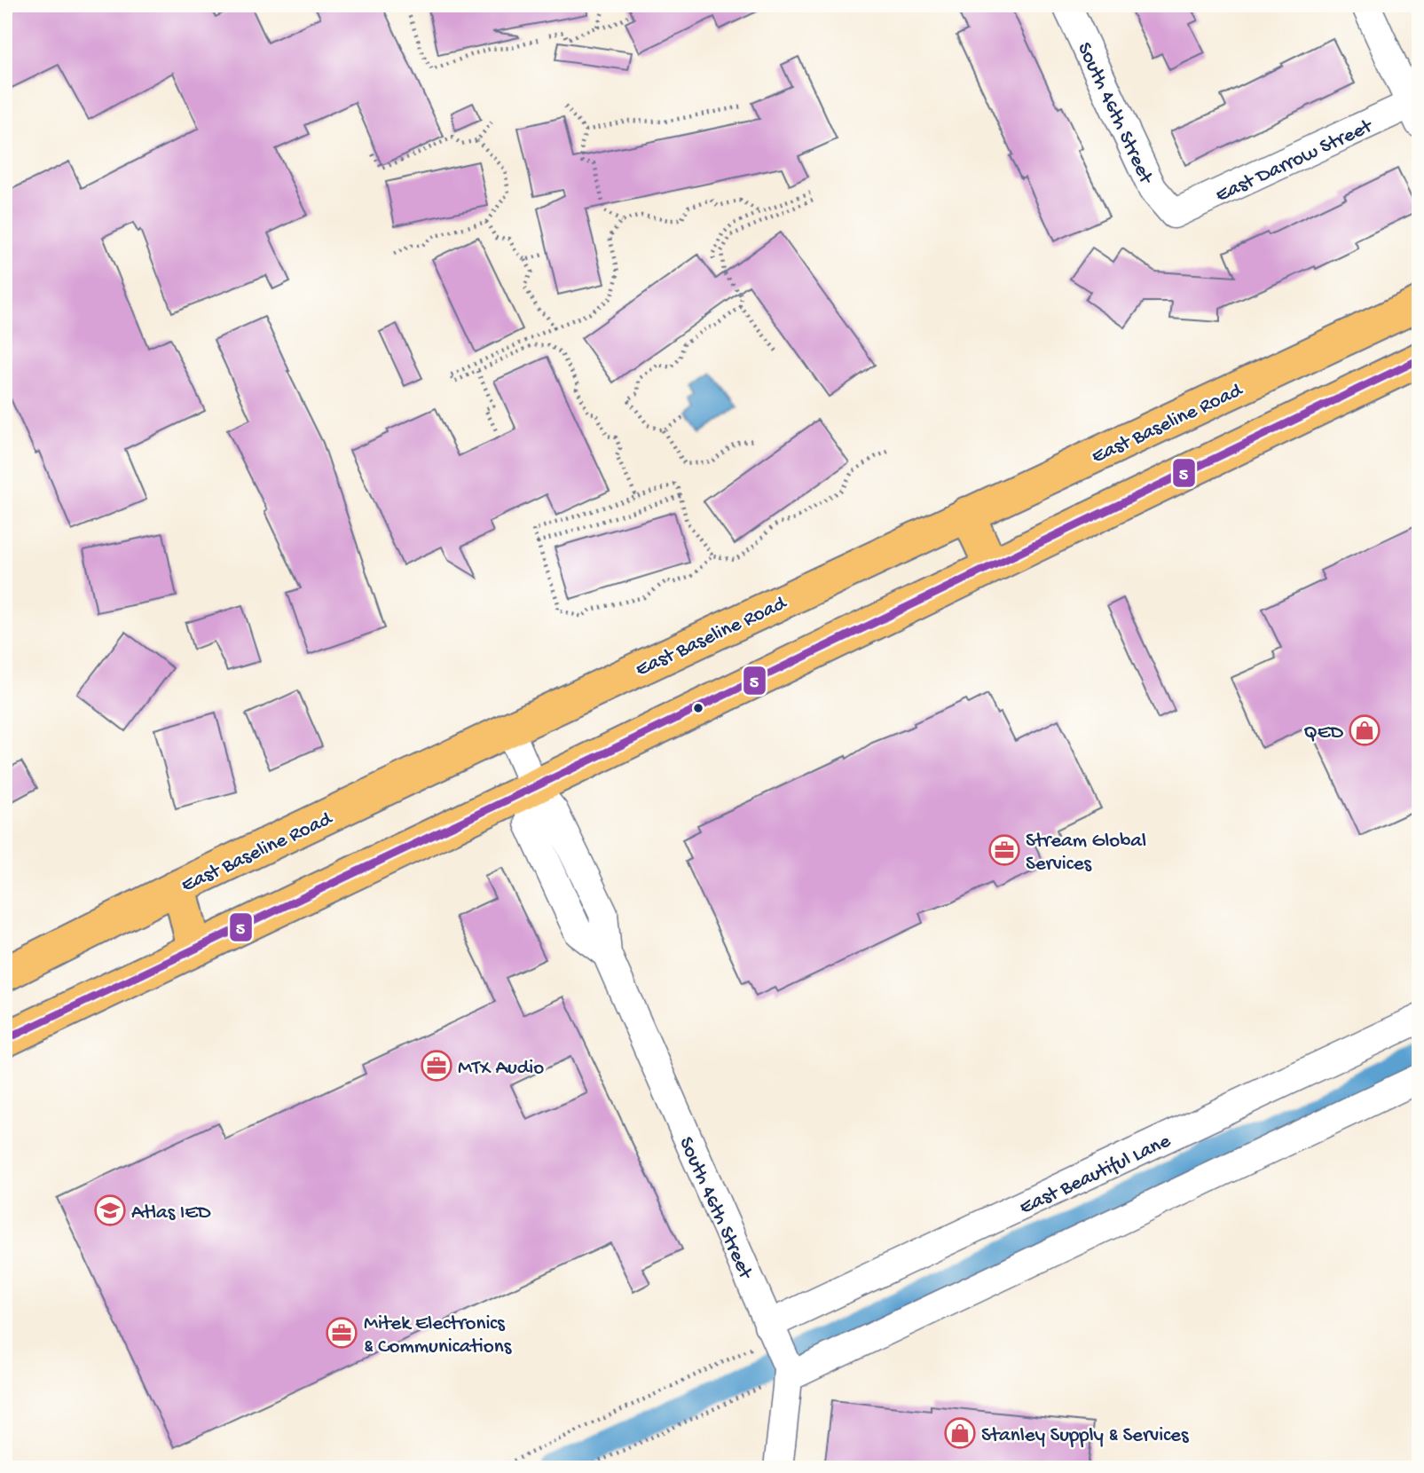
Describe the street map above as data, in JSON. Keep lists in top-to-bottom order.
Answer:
{
  "streets": {
    "main road": ["East Baseline Road"],
    "street": ["South 46th Street", "East Darrow Street", "East Beautiful Lane"]
  },
  "crossings": [
    ["South 46th Street", "East Darrow Street"],
    ["South 46th Street", "East Baseline Road"],
    ["South 46th Street", "East Beautiful Lane"]
  ],
  "places": {
    "shop": ["QED", "Stanley Supply & Services"],
    "office": ["Stream Global Services", "MTX Audio", "Mitek Electronics & Communications"],
    "school or university": ["Atlas IED"]
  },
  "lines": ["transit line 5"]
}
